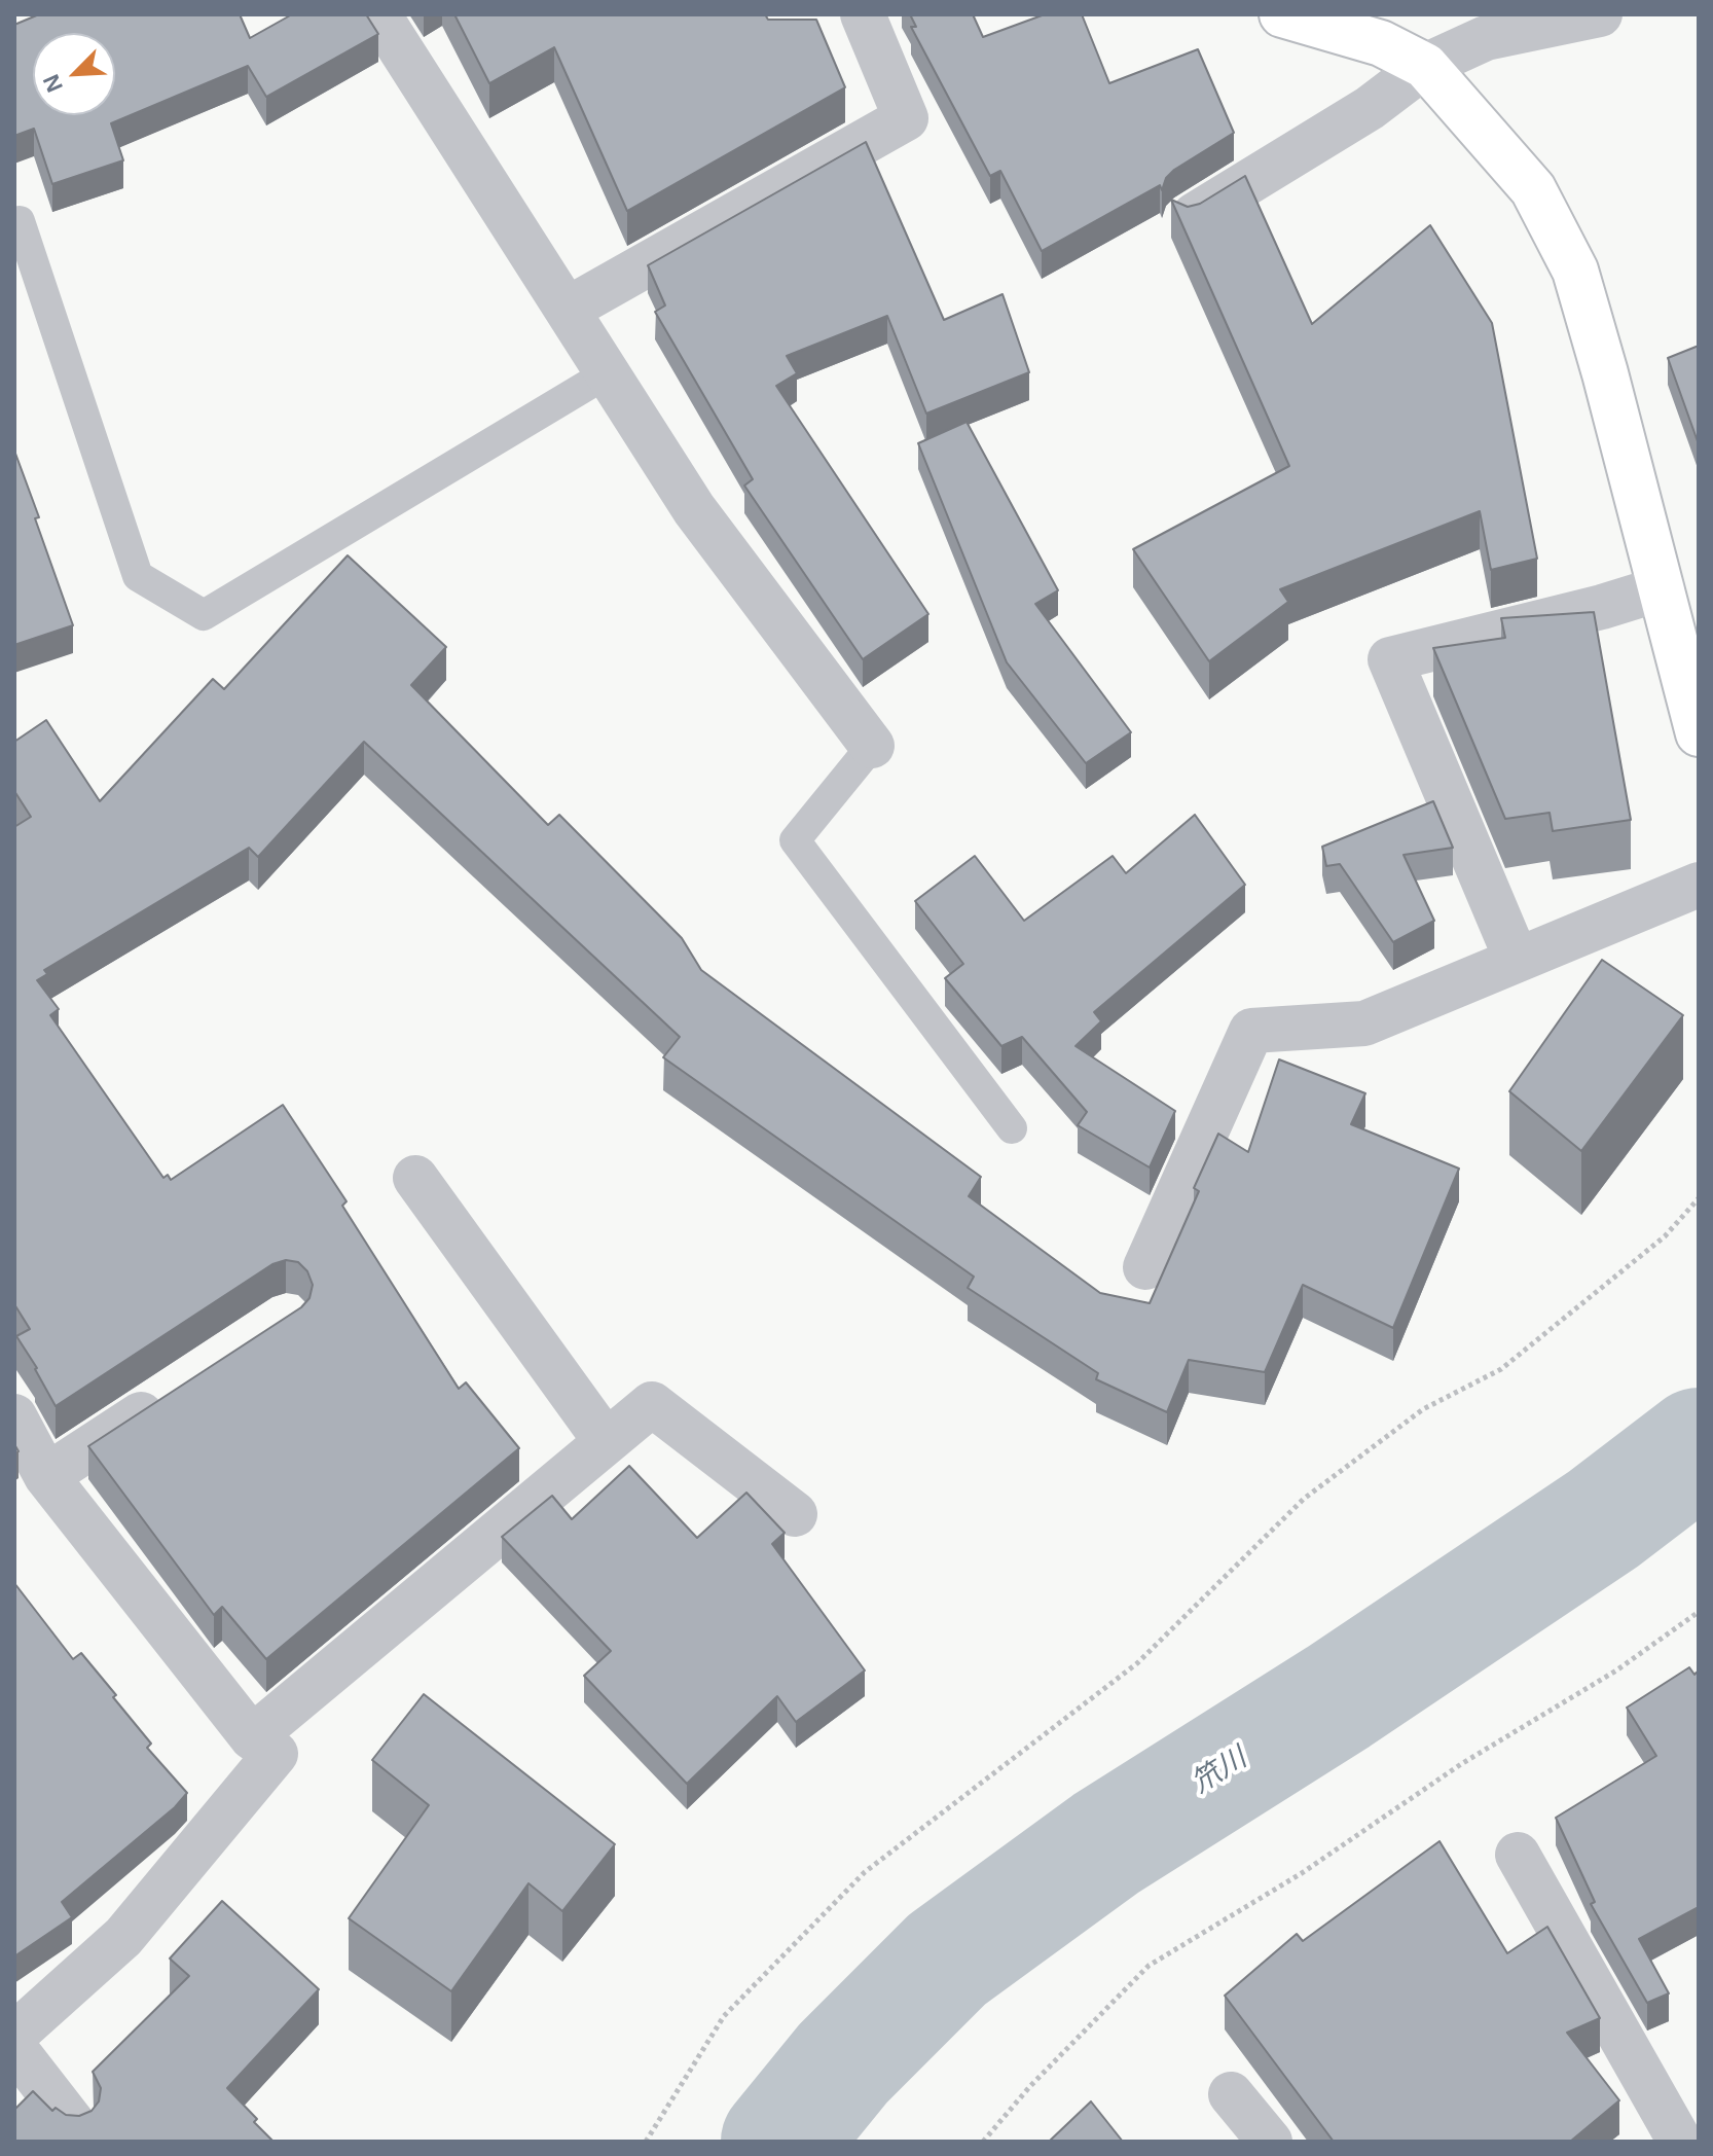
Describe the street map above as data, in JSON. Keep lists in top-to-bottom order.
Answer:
{
  "water": ["笊川"],
  "north": "bottom left"
}
